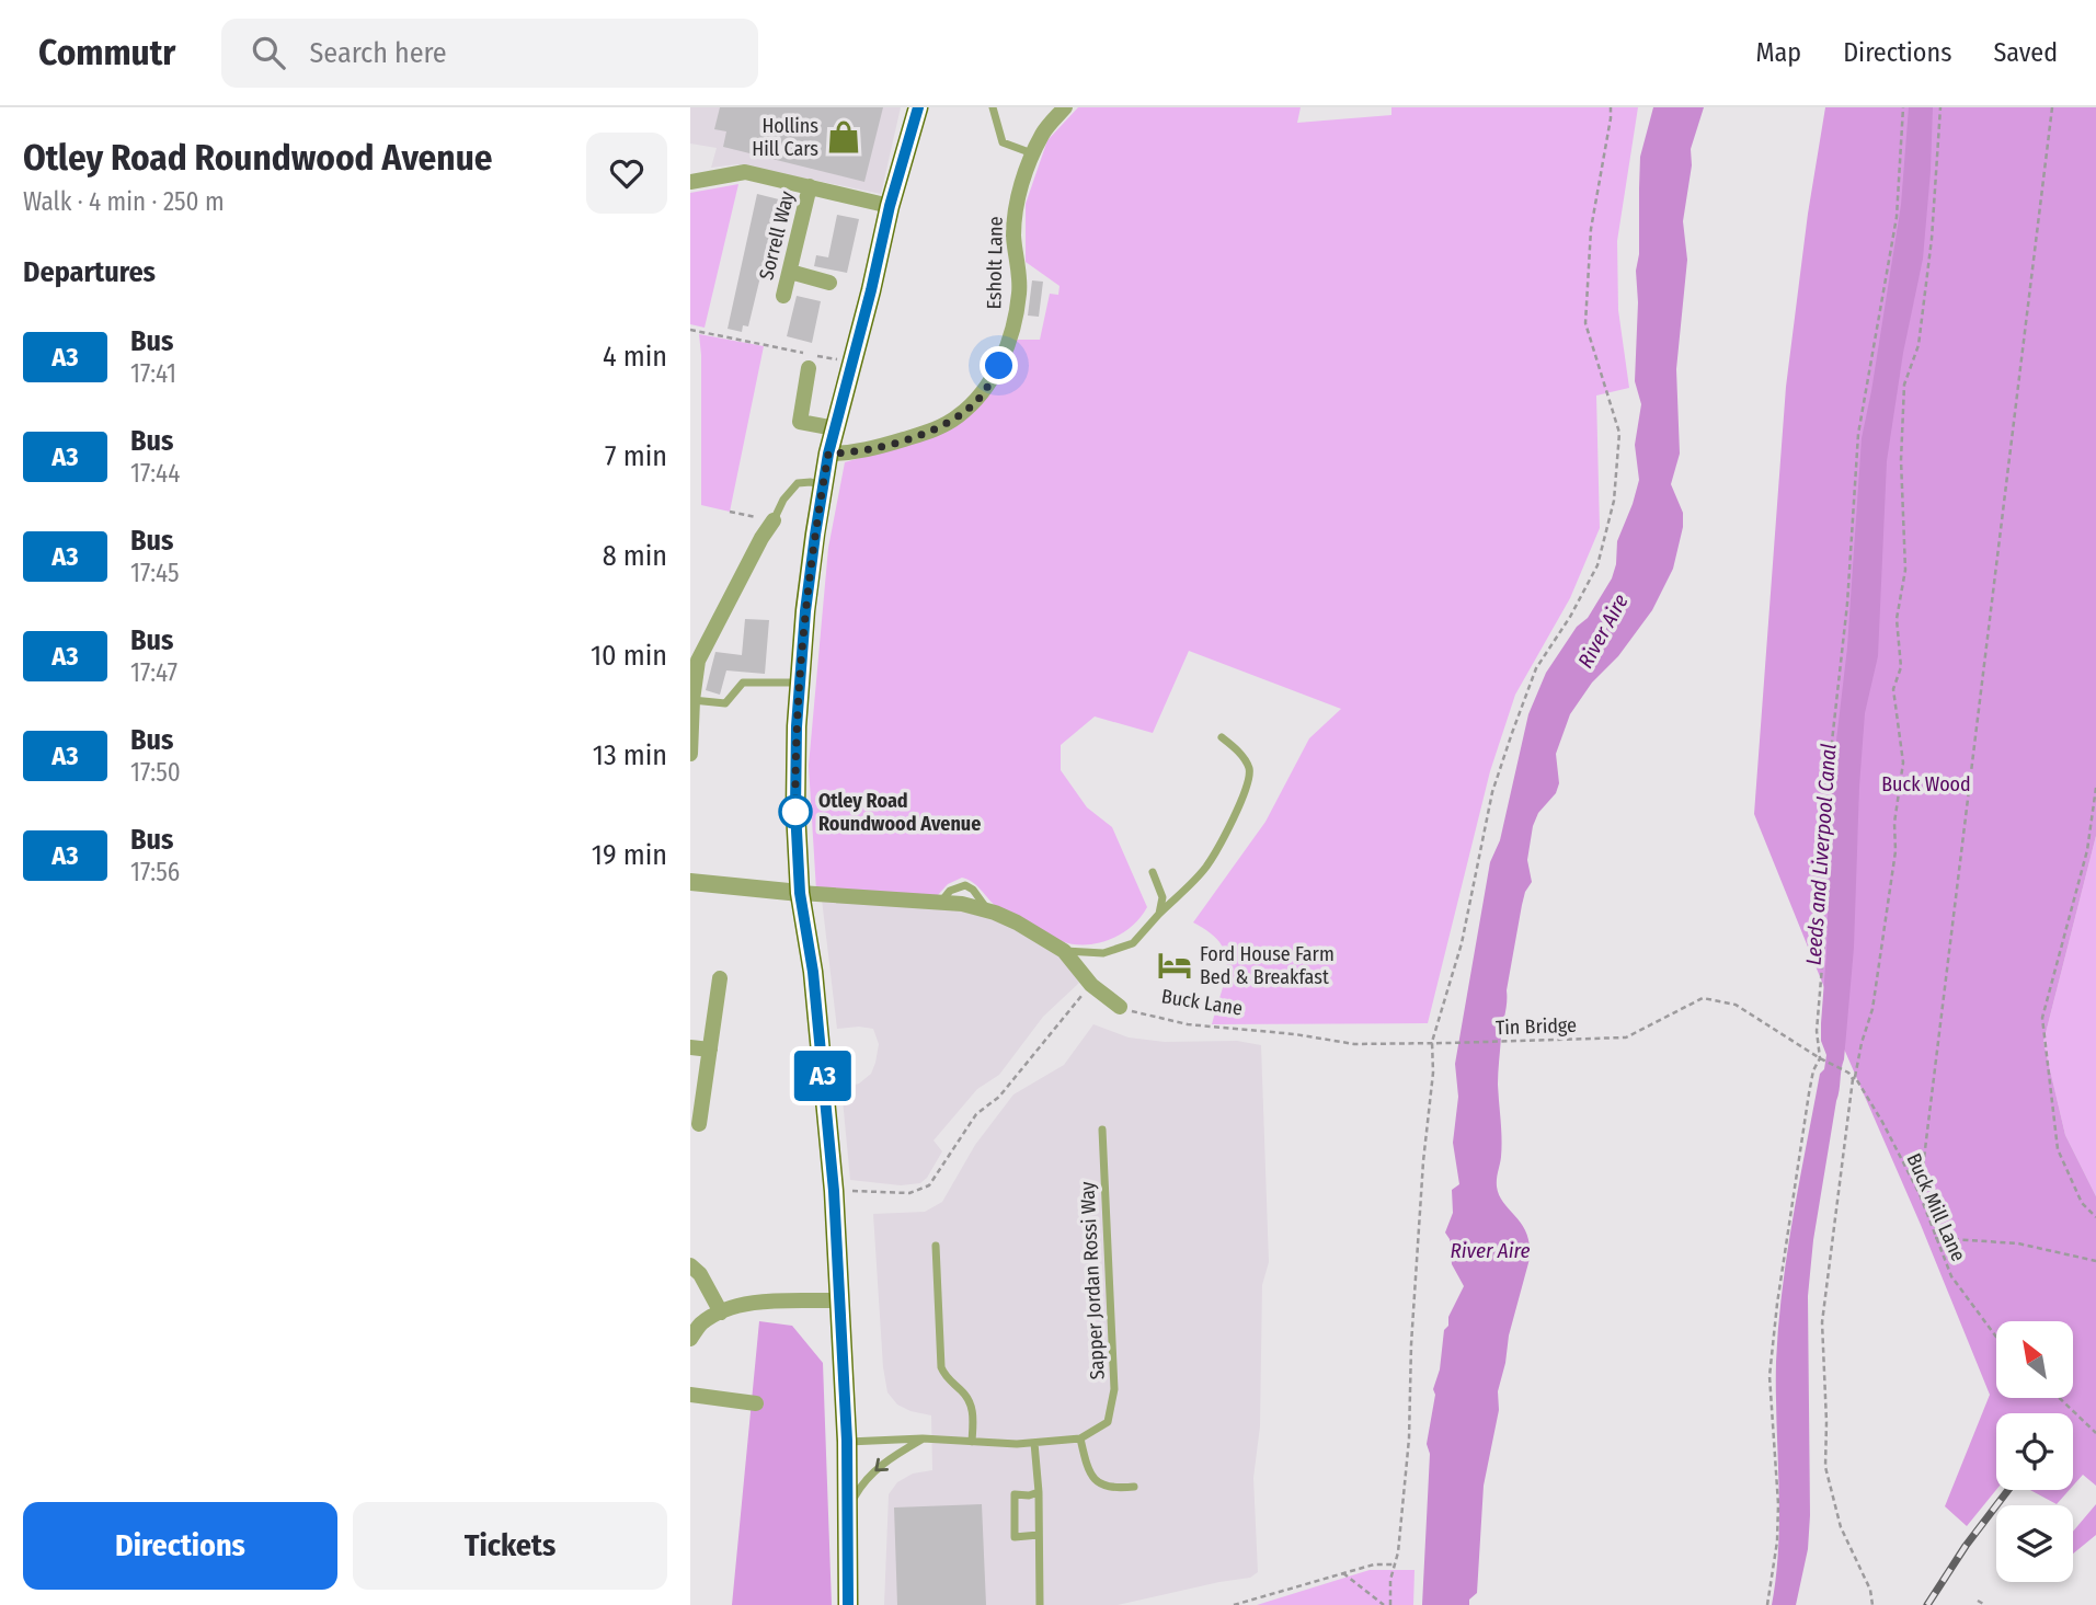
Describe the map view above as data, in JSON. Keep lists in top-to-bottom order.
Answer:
{
  "streets": {
    "street": ["Sorrell Way", "Esholt Lane"],
    "lane": ["Sapper Jordan Rossi Way"],
    "path": ["Buck Lane", "Tin Bridge", "Buck Mill Lane"]
  },
  "crossings": [
    ["Buck Lane", "Tin Bridge"],
    ["Tin Bridge", "Buck Mill Lane"]
  ],
  "water": ["River Aire", "Leeds and Liverpool Canal"],
  "parks": ["Buck Wood"],
  "places": {
    "shop": ["Hollins Hill Cars"],
    "other": ["Otley Road Roundwood Avenue"],
    "hotel": ["Ford House Farm Bed & Breakfast"]
  },
  "lines": ["bus line A3"],
  "north": "top left",
  "page": {
    "header": "Commutr",
    "search": "Search here",
    "nav": ["Map", "Directions", "Saved"],
    "heading": [
      ["Otley Road Roundwood Avenue", "Walk · 4 min · 250 m"],
      "Departures"
    ],
    "on_map": "A3",
    "list": [
      {
        "mark": "A3",
        "name": "Bus",
        "note": "17:41",
        "value": "4 min"
      },
      {
        "mark": "A3",
        "name": "Bus",
        "note": "17:44",
        "value": "7 min"
      },
      {
        "mark": "A3",
        "name": "Bus",
        "note": "17:45",
        "value": "8 min"
      },
      {
        "mark": "A3",
        "name": "Bus",
        "note": "17:47",
        "value": "10 min"
      },
      {
        "mark": "A3",
        "name": "Bus",
        "note": "17:50",
        "value": "13 min"
      },
      {
        "mark": "A3",
        "name": "Bus",
        "note": "17:56",
        "value": "19 min"
      }
    ],
    "buttons": ["Directions", "Tickets"]
  }
}
